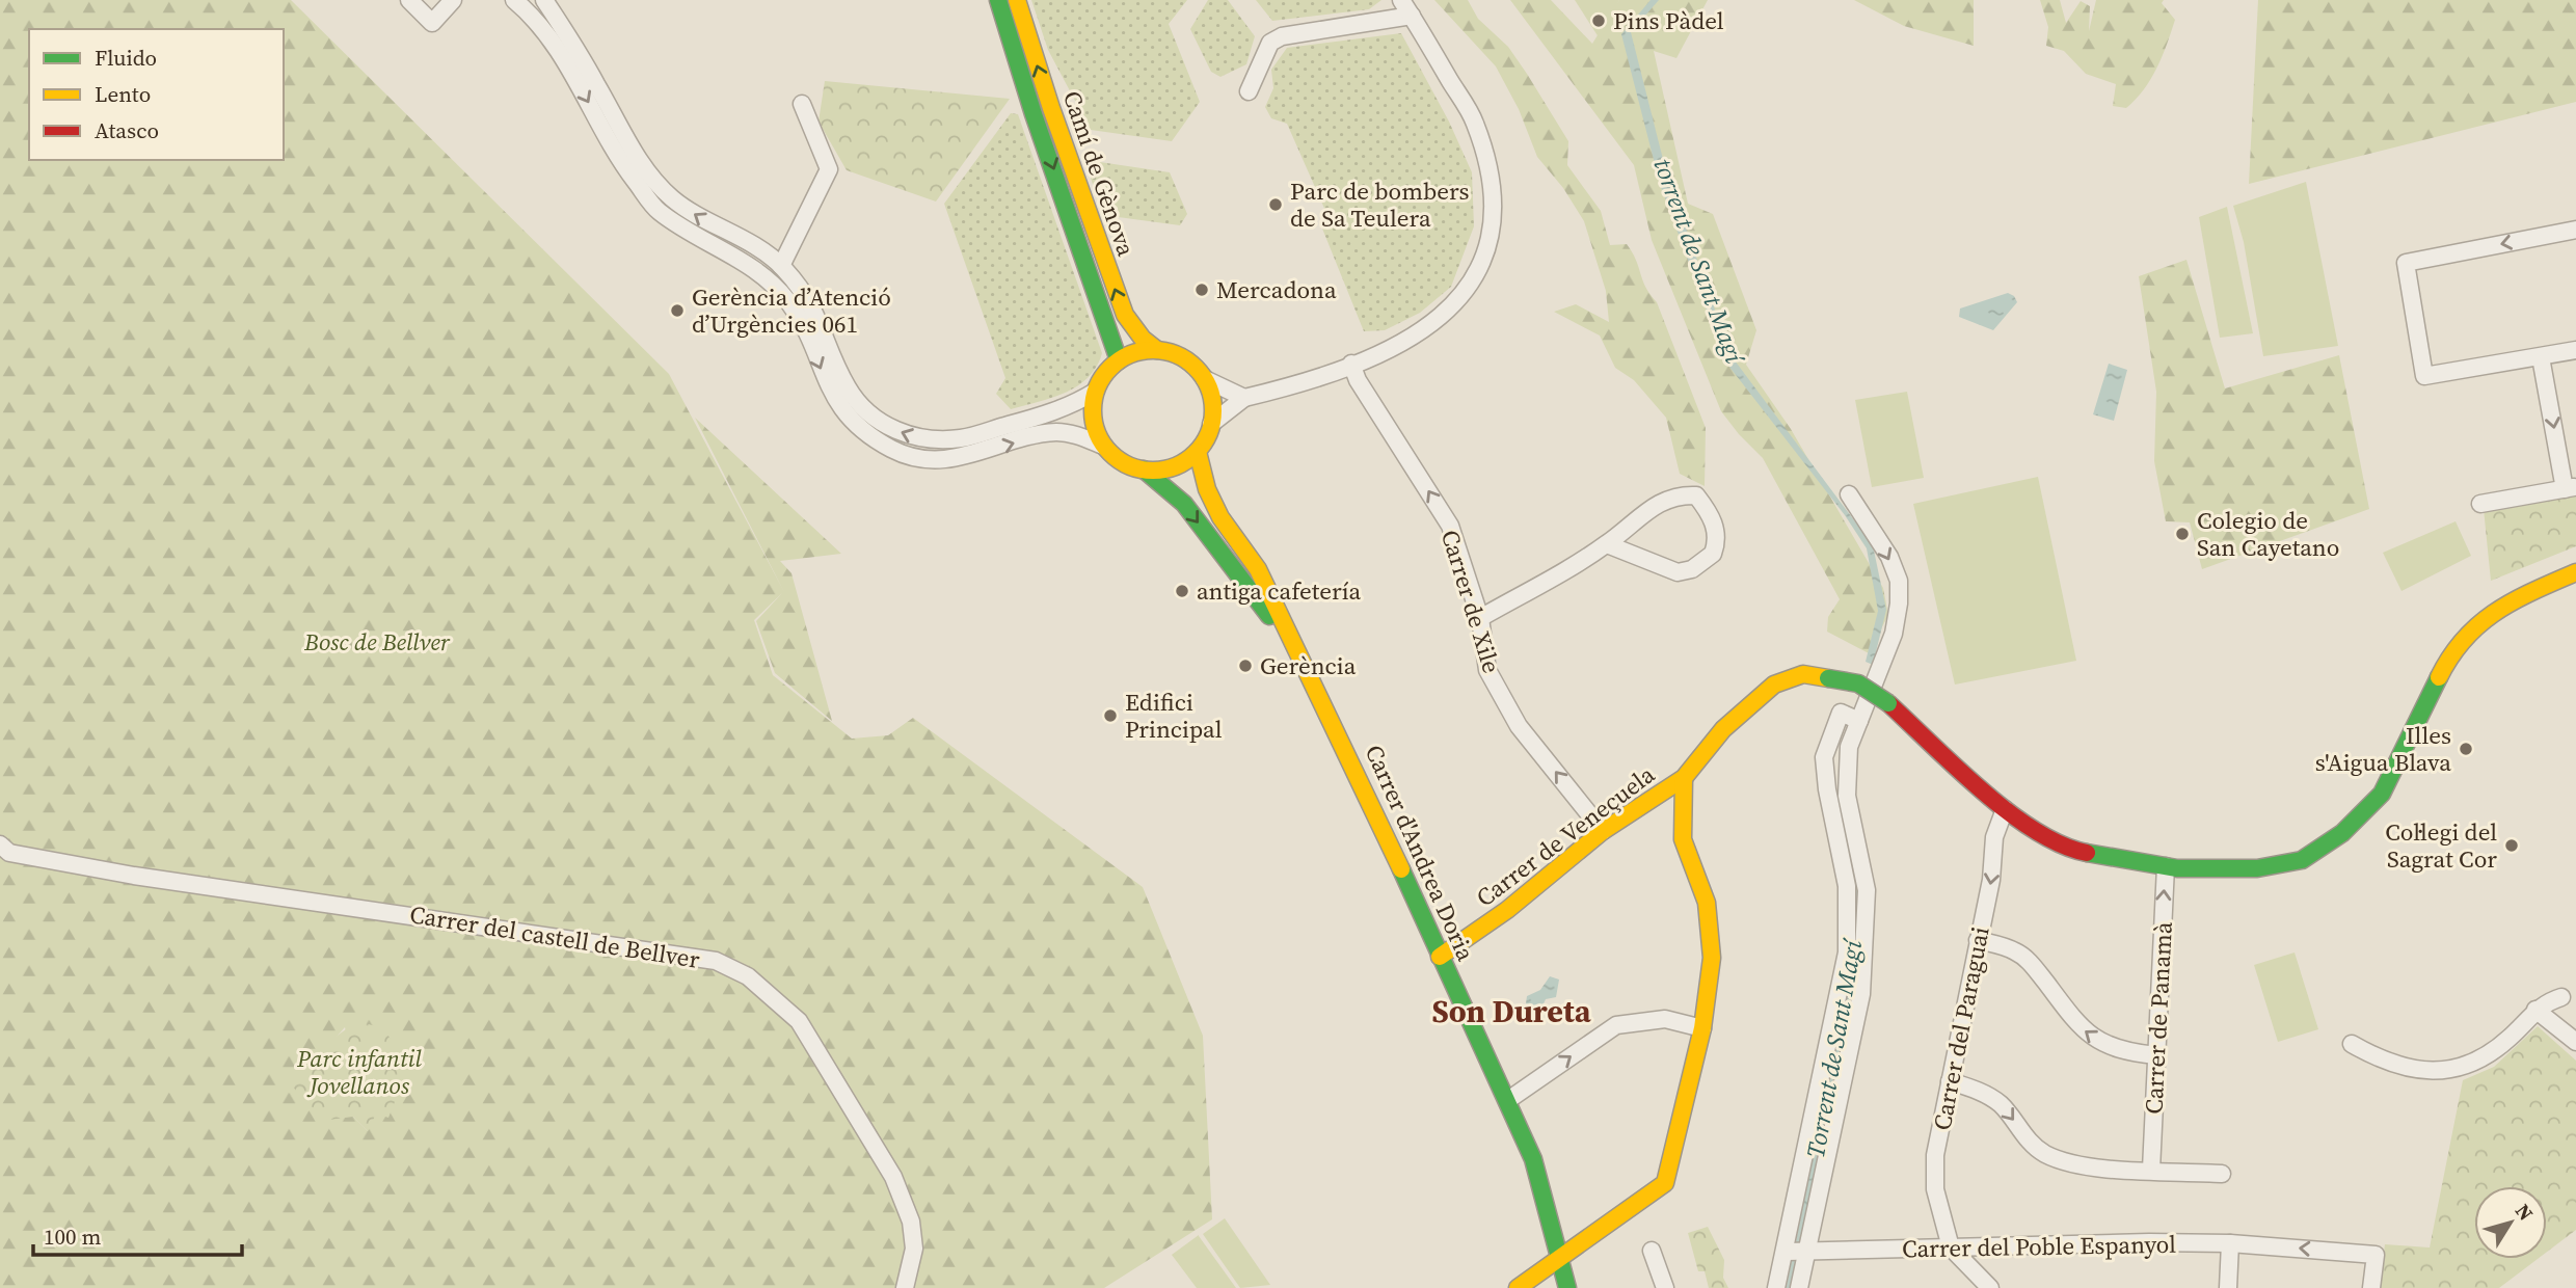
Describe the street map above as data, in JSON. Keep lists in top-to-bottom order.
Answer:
{
  "streets": {
    "street": [
      "Camí de Gènova",
      "Carrer de Xile",
      "Carrer de Veneçuela",
      "Carrer d'Andrea Doria",
      "Carrer del castell de Bellver",
      "Carrer de Panamà",
      "Carrer del Paraguai",
      "Carrer del Poble Espanyol"
    ]
  },
  "crossings": [
    ["Camí de Gènova", "Carrer d'Andrea Doria"],
    ["Carrer de Xile", "Carrer de Veneçuela"],
    ["Carrer de Veneçuela", "Carrer d'Andrea Doria"],
    ["Carrer de Veneçuela", "Carrer de Panamà"],
    ["Carrer de Veneçuela", "Carrer del Paraguai"],
    ["Carrer del Paraguai", "Carrer del Poble Espanyol"]
  ],
  "one_way": ["Carrer de Xile", "Carrer de Panamà"],
  "districts": ["Son Dureta"],
  "water": ["torrent de Sant Magí", "Torrent de Sant Magí"],
  "parks": ["Bosc de Bellver", "Parc infantil Jovellanos"],
  "places": [
    "Pins Pàdel",
    "Parc de bombers de Sa Teulera",
    "Mercadona",
    "Gerència d’Atenció d’Urgències 061",
    "Colegio de San Cayetano",
    "antiga cafetería",
    "Gerència",
    "Edifici Principal",
    "Illes s'Aigua Blava",
    "Col·legi del Sagrat Cor"
  ],
  "legend": ["Fluido", "Lento", "Atasco"],
  "scale_bar": "100 m",
  "north": "top right"
}
